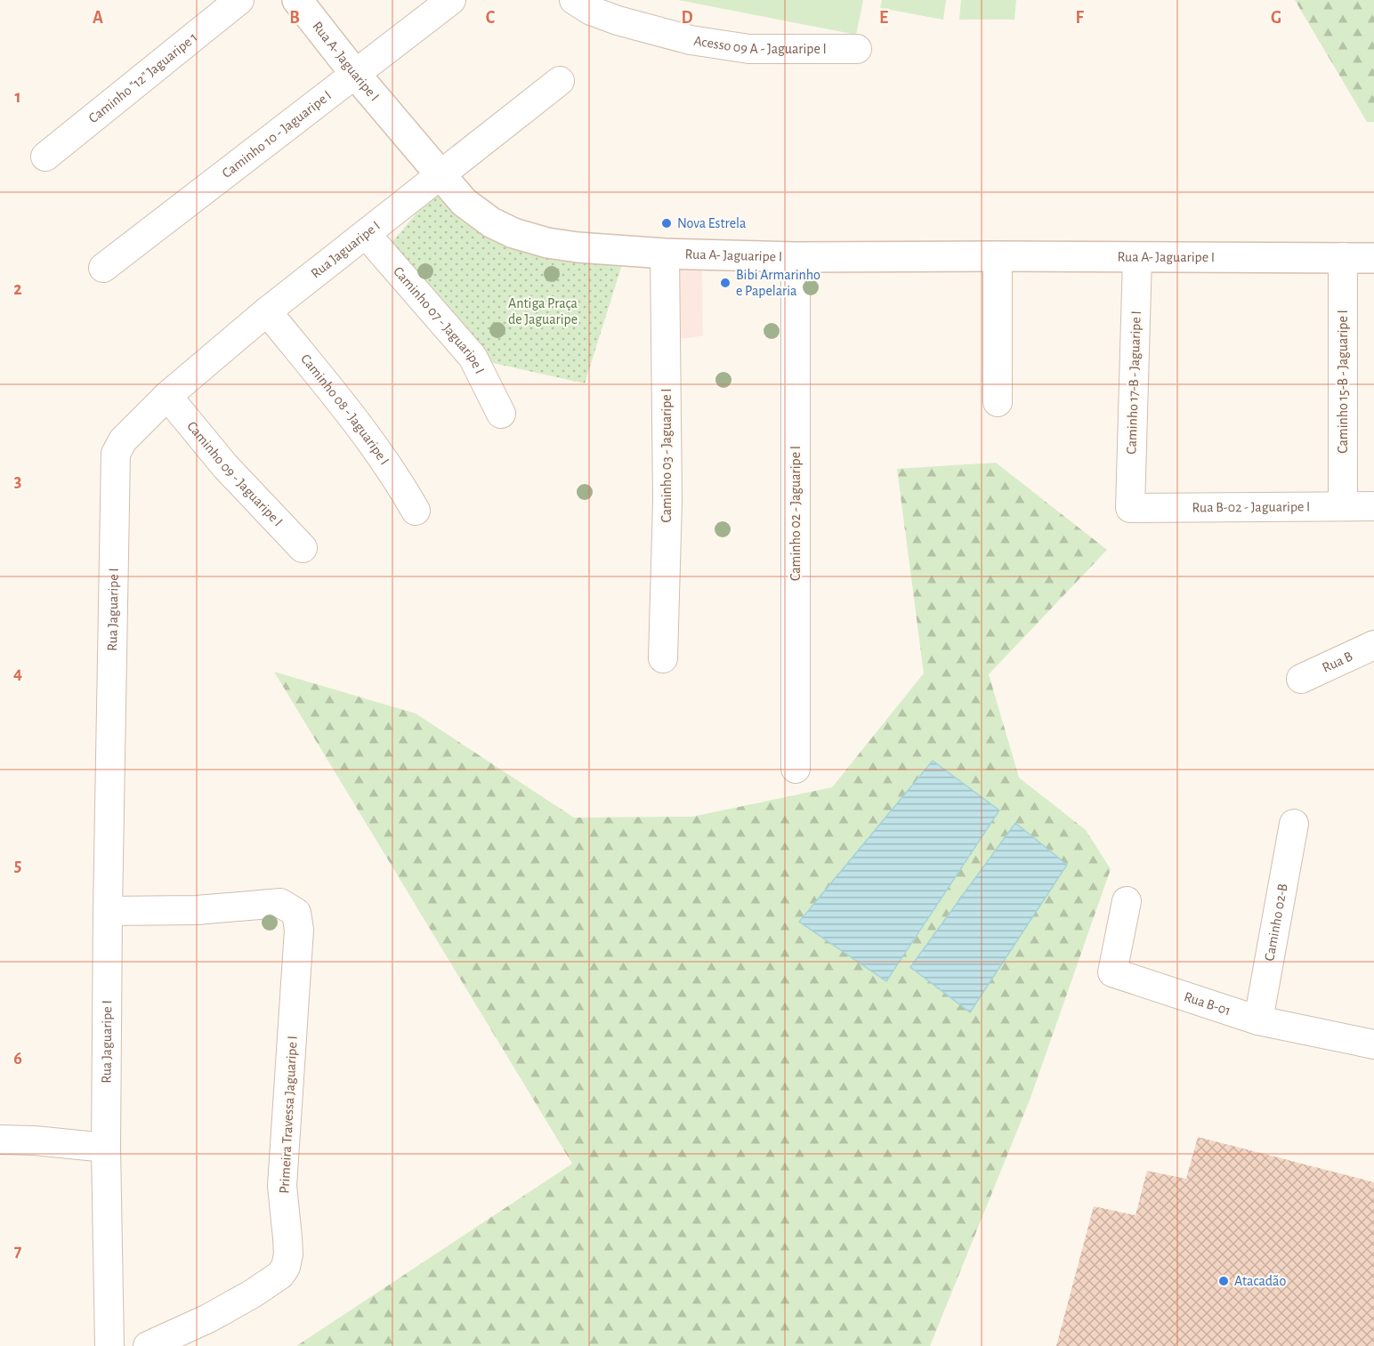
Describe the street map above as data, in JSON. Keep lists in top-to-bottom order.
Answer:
{
  "streets": {
    "main road": ["Rua A- Jaguaripe I"],
    "street": [
      "Acesso 09 A - Jaguaripe I",
      "Caminho \"12\" Jaguaripe 1",
      "Caminho 10 - Jaguaripe I",
      "Rua Jaguaripe I",
      "Caminho 07 - Jaguaripe I",
      "Caminho 15-B - Jaguaripe I",
      "Caminho 17-B - Jaguaripe I",
      "Caminho 08 - Jaguaripe I",
      "Caminho 03 - Jaguaripe I",
      "Caminho 09 - Jaguaripe I",
      "Rua B-02 - Jaguaripe I",
      "Caminho 02 - Jaguaripe I",
      "Rua B",
      "Caminho 02-B",
      "Rua B-01",
      "Primeira Travessa Jaguaripe I"
    ]
  },
  "crossings": [
    ["Rua A- Jaguaripe I", "Caminho 10 - Jaguaripe I"],
    ["Rua A- Jaguaripe I", "Rua Jaguaripe I"],
    ["Rua A- Jaguaripe I", "Caminho 15-B - Jaguaripe I"],
    ["Rua A- Jaguaripe I", "Caminho 17-B - Jaguaripe I"],
    ["Rua A- Jaguaripe I", "Caminho 03 - Jaguaripe I"],
    ["Rua A- Jaguaripe I", "Caminho 02 - Jaguaripe I"],
    ["Rua Jaguaripe I", "Caminho 07 - Jaguaripe I"],
    ["Rua Jaguaripe I", "Caminho 08 - Jaguaripe I"],
    ["Rua Jaguaripe I", "Caminho 09 - Jaguaripe I"],
    ["Rua Jaguaripe I", "Primeira Travessa Jaguaripe I"],
    ["Caminho 15-B - Jaguaripe I", "Rua B-02 - Jaguaripe I"],
    ["Caminho 17-B - Jaguaripe I", "Rua B-02 - Jaguaripe I"],
    ["Caminho 02-B", "Rua B-01"]
  ],
  "parks": ["Antiga Praça de Jaguaripe"],
  "places": ["Nova Estrela", "Bibi Armarinho e Papelaria", "Atacadão"],
  "grid": {
    "columns": [
      "A",
      "B",
      "C",
      "D",
      "E",
      "F",
      "G"
    ],
    "rows": [
      "1",
      "2",
      "3",
      "4",
      "5",
      "6",
      "7"
    ]
  }
}
